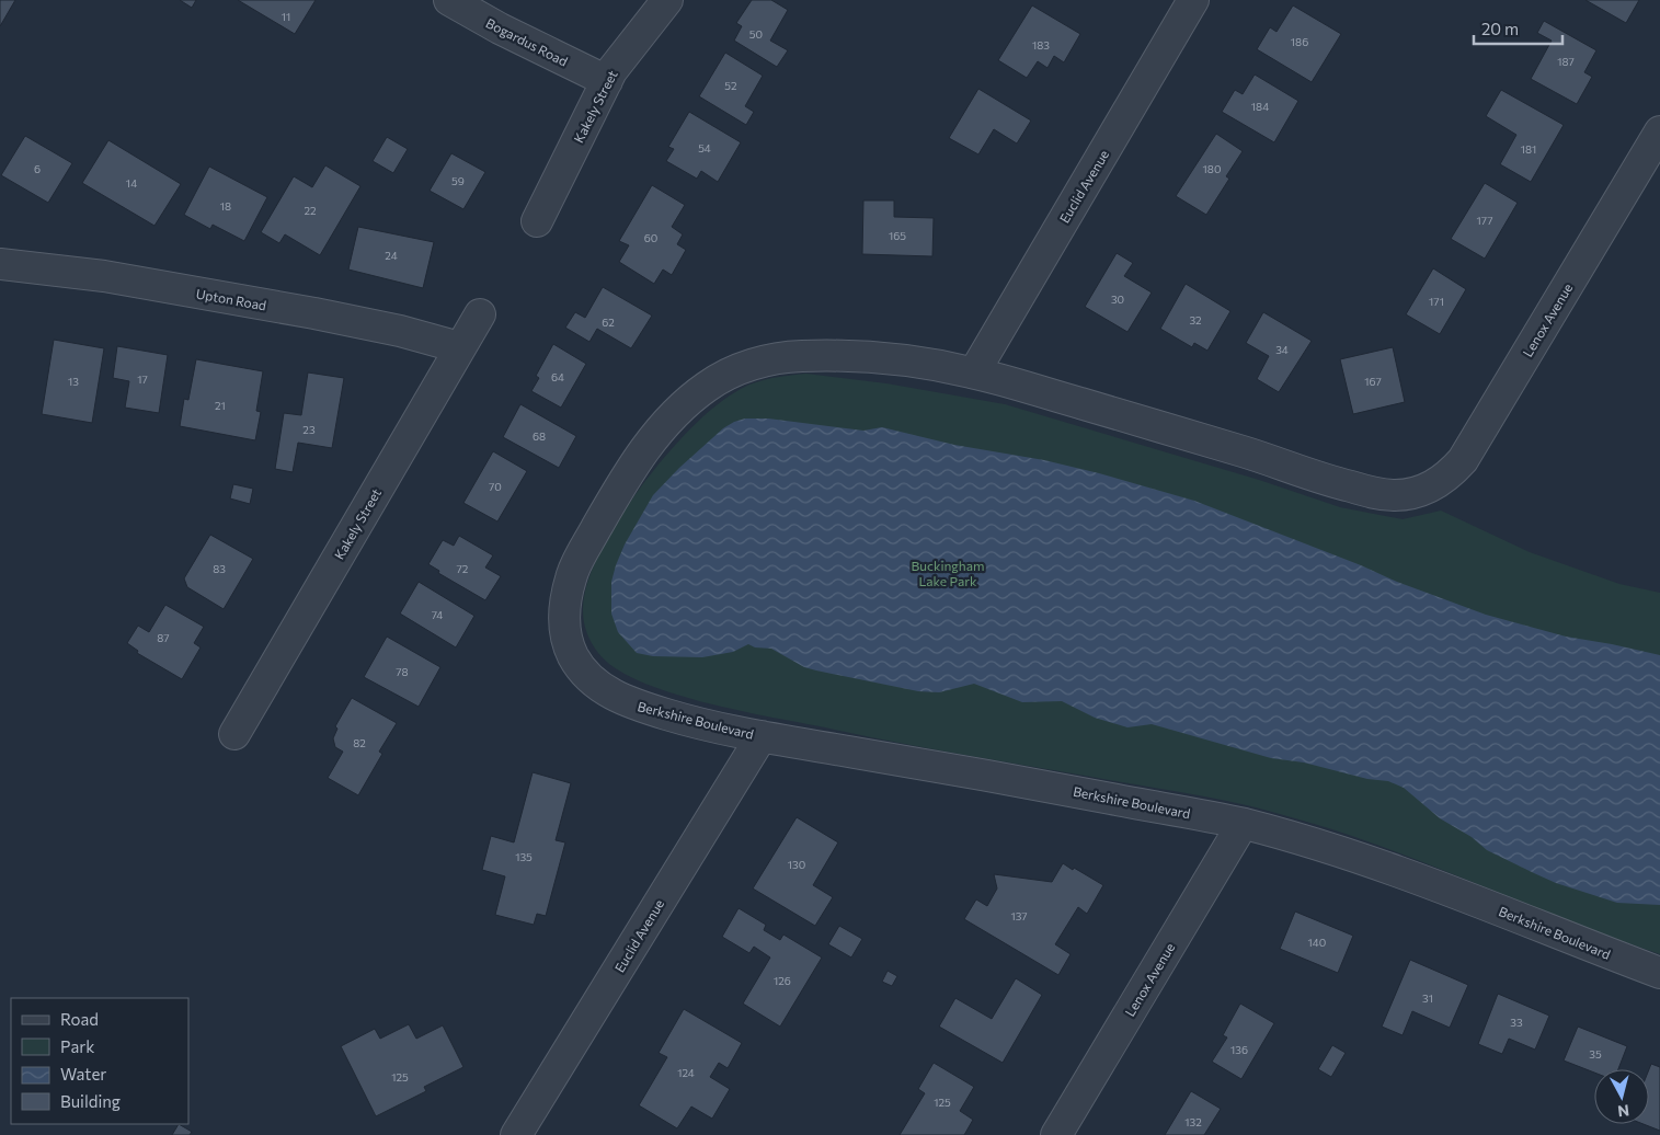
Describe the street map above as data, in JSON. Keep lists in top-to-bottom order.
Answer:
{
  "streets": {
    "street": [
      "Bogardus Road",
      "Kakely Street",
      "Euclid Avenue",
      "Upton Road",
      "Lenox Avenue",
      "Berkshire Boulevard"
    ]
  },
  "crossings": [
    ["Bogardus Road", "Kakely Street"],
    ["Kakely Street", "Upton Road"],
    ["Euclid Avenue", "Berkshire Boulevard"],
    ["Lenox Avenue", "Berkshire Boulevard"]
  ],
  "parks": ["Buckingham Lake Park"],
  "house_numbers": [
    "11",
    "50",
    "186",
    "183",
    "187",
    "52",
    "184",
    "54",
    "181",
    "6",
    "180",
    "59",
    "14",
    "18",
    "22",
    "177",
    "165",
    "60",
    "24",
    "30",
    "171",
    "32",
    "62",
    "34",
    "64",
    "17",
    "13",
    "167",
    "21",
    "23",
    "68",
    "70",
    "83",
    "72",
    "74",
    "87",
    "78",
    "82",
    "135",
    "130",
    "137",
    "140",
    "126",
    "31",
    "33",
    "136",
    "35",
    "124",
    "125",
    "125",
    "132"
  ],
  "legend": [
    "Road",
    "Park",
    "Water",
    "Building"
  ],
  "scale_bar": "20 m",
  "north": "bottom"
}
